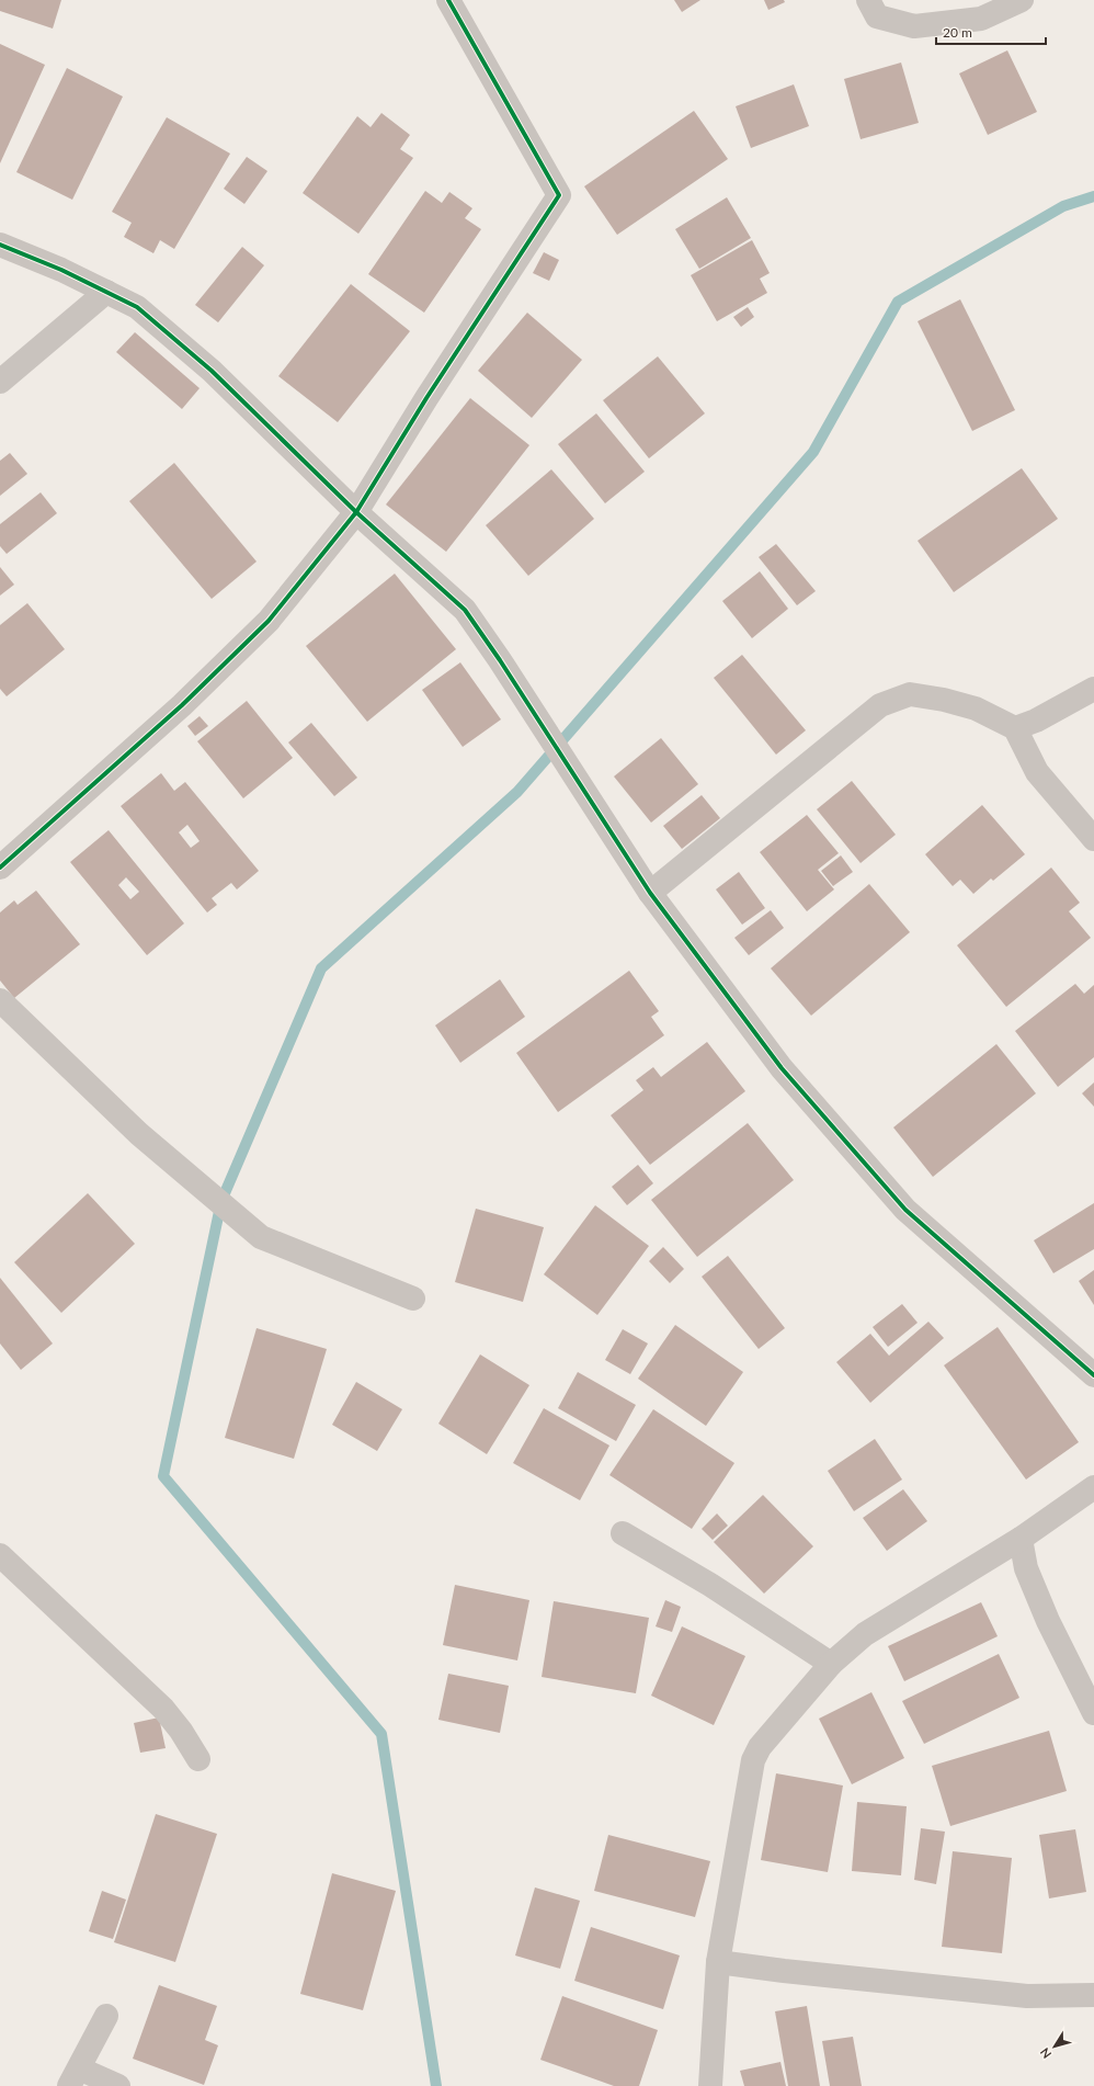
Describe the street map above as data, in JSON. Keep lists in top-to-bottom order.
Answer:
{
  "scale_bar": "20 m",
  "north": "bottom left"
}
